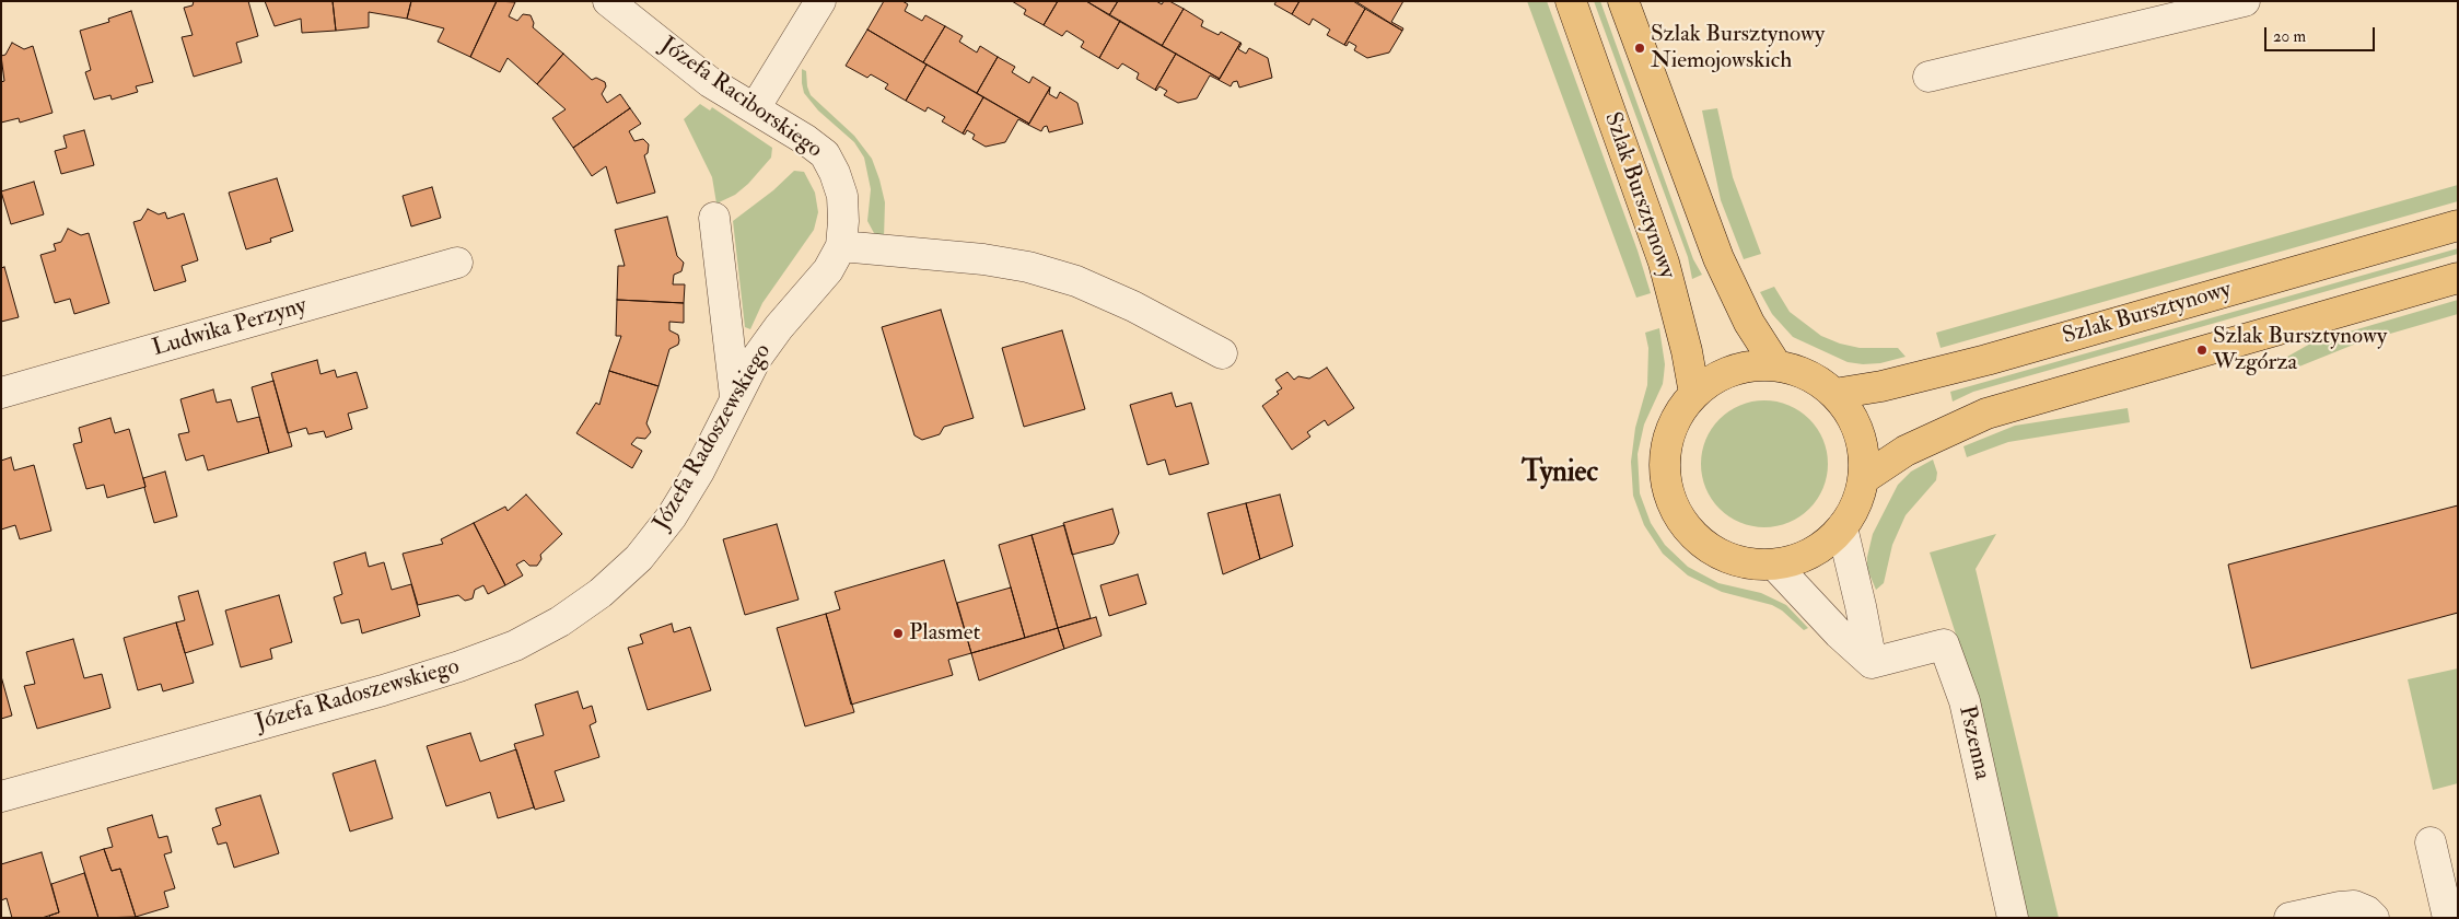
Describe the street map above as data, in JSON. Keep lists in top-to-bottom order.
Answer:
{
  "streets": {
    "main road": ["Szlak Bursztynowy"],
    "street": [
      "Józefa Raciborskiego",
      "Ludwika Perzyny",
      "Józefa Radoszewskiego",
      "Pszenna"
    ]
  },
  "crossings": [
    ["Józefa Raciborskiego", "Józefa Radoszewskiego"]
  ],
  "districts": ["Tyniec"],
  "places": ["Szlak Bursztynowy Niemojowskich", "Szlak Bursztynowy Wzgórza", "Plasmet"],
  "scale_bar": "20 m"
}
